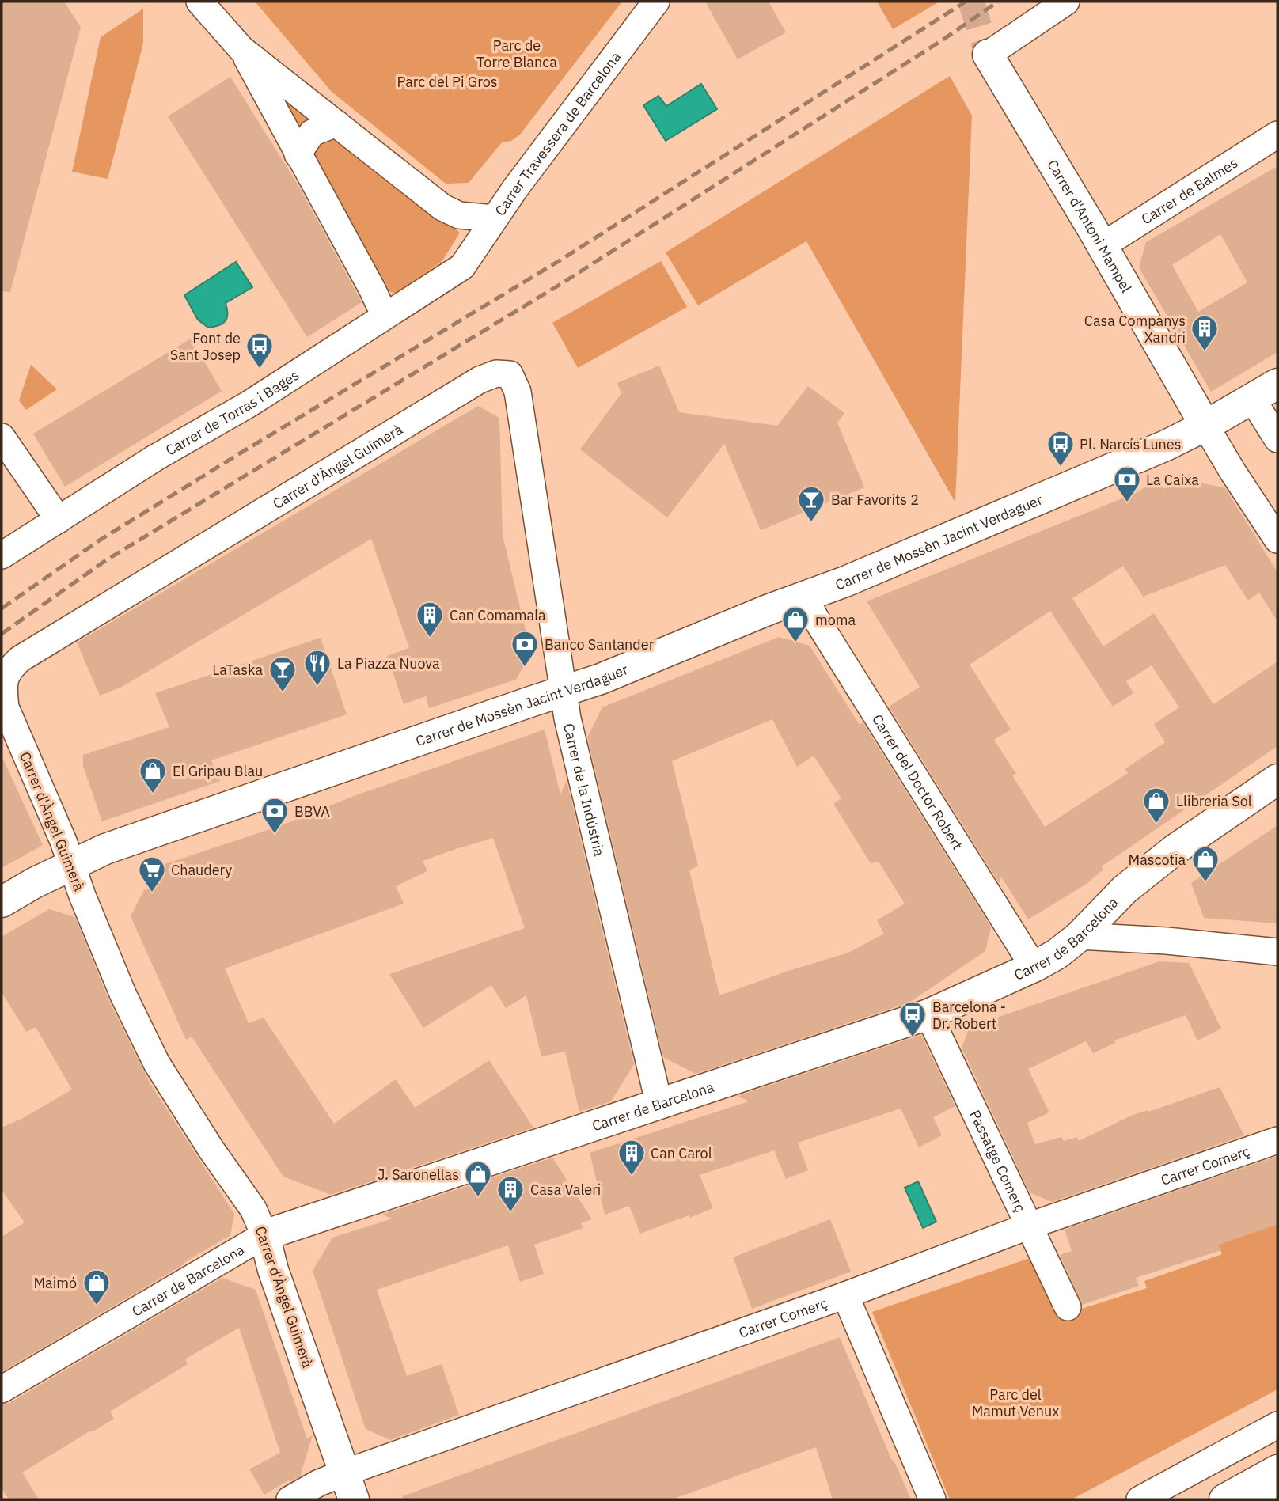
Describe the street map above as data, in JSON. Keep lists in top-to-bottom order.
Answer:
{
  "streets": {
    "street": [
      "Carrer Travessera de Barcelona",
      "Carrer de Balmes",
      "Carrer d'Antoni Mampel",
      "Carrer de Torras i Bages",
      "Carrer d'Àngel Guimerà",
      "Carrer de Mossèn Jacint Verdaguer",
      "Carrer del Doctor Robert",
      "Carrer de la Indústria",
      "Carrer de Barcelona",
      "Passatge Comerç",
      "Carrer Comerç"
    ]
  },
  "crossings": [
    ["Carrer Travessera de Barcelona", "Carrer de Torras i Bages"],
    ["Carrer de Balmes", "Carrer d'Antoni Mampel"],
    ["Carrer d'Antoni Mampel", "Carrer de Mossèn Jacint Verdaguer"],
    ["Carrer d'Àngel Guimerà", "Carrer de Mossèn Jacint Verdaguer"],
    ["Carrer d'Àngel Guimerà", "Carrer de la Indústria"],
    ["Carrer d'Àngel Guimerà", "Carrer de Barcelona"],
    ["Carrer d'Àngel Guimerà", "Carrer Comerç"],
    ["Carrer de Mossèn Jacint Verdaguer", "Carrer del Doctor Robert"],
    ["Carrer de Mossèn Jacint Verdaguer", "Carrer de la Indústria"],
    ["Carrer del Doctor Robert", "Carrer de Barcelona"],
    ["Carrer de la Indústria", "Carrer de Barcelona"],
    ["Carrer de Barcelona", "Passatge Comerç"],
    ["Passatge Comerç", "Carrer Comerç"]
  ],
  "parks": ["Parc de Torre Blanca", "Parc del Pi Gros", "Parc del Mamut Venux"],
  "places": {
    "building": [
      "Casa Companys Xandri",
      "Can Comamala",
      "Can Carol",
      "Casa Valeri"
    ],
    "bus stop": ["Font de Sant Josep", "Pl. Narcís Lunes", "Barcelona - Dr. Robert"],
    "bank": ["La Caixa", "Banco Santander", "BBVA"],
    "bar": ["Bar Favorits 2", "LaTaska"],
    "shop": [
      "moma",
      "El Gripau Blau",
      "Llibreria Sol",
      "Mascotia",
      "J. Saronellas",
      "Maimó"
    ],
    "restaurant": ["La Piazza Nuova"],
    "supermarket": ["Chaudery"]
  }
}
